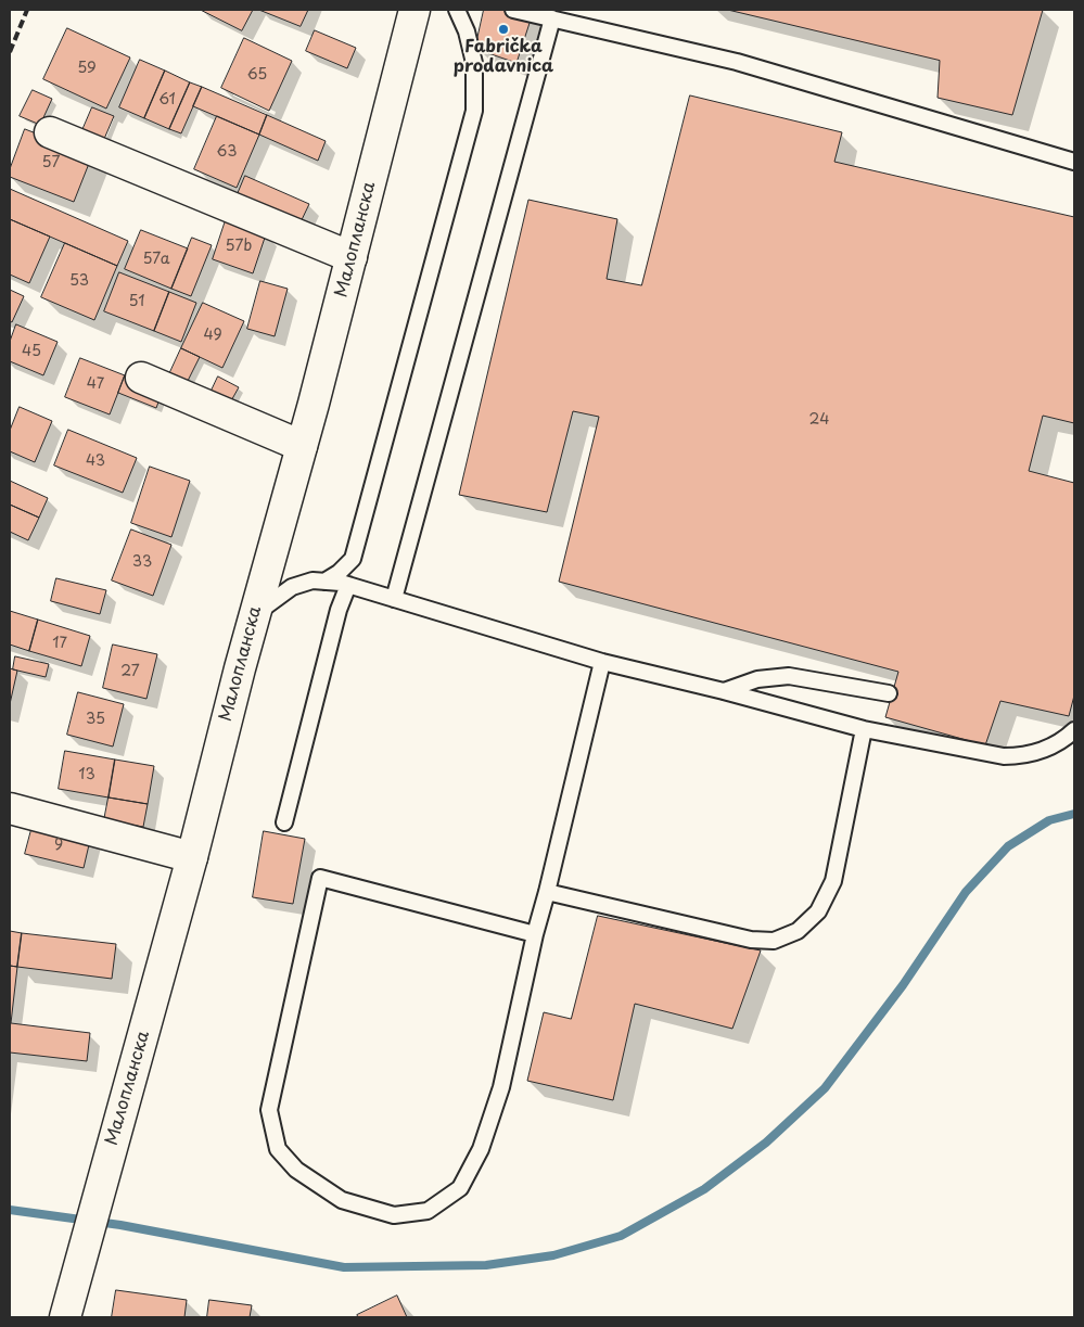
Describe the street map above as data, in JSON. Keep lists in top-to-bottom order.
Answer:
{
  "streets": {
    "main road": ["Малопланска"]
  },
  "places": ["Fabrička prodavnica"],
  "house_numbers": [
    "59",
    "65",
    "61",
    "63",
    "57",
    "57b",
    "57a",
    "53",
    "51",
    "49",
    "45",
    "47",
    "24",
    "43",
    "33",
    "17",
    "27",
    "35",
    "13",
    "9"
  ]
}
